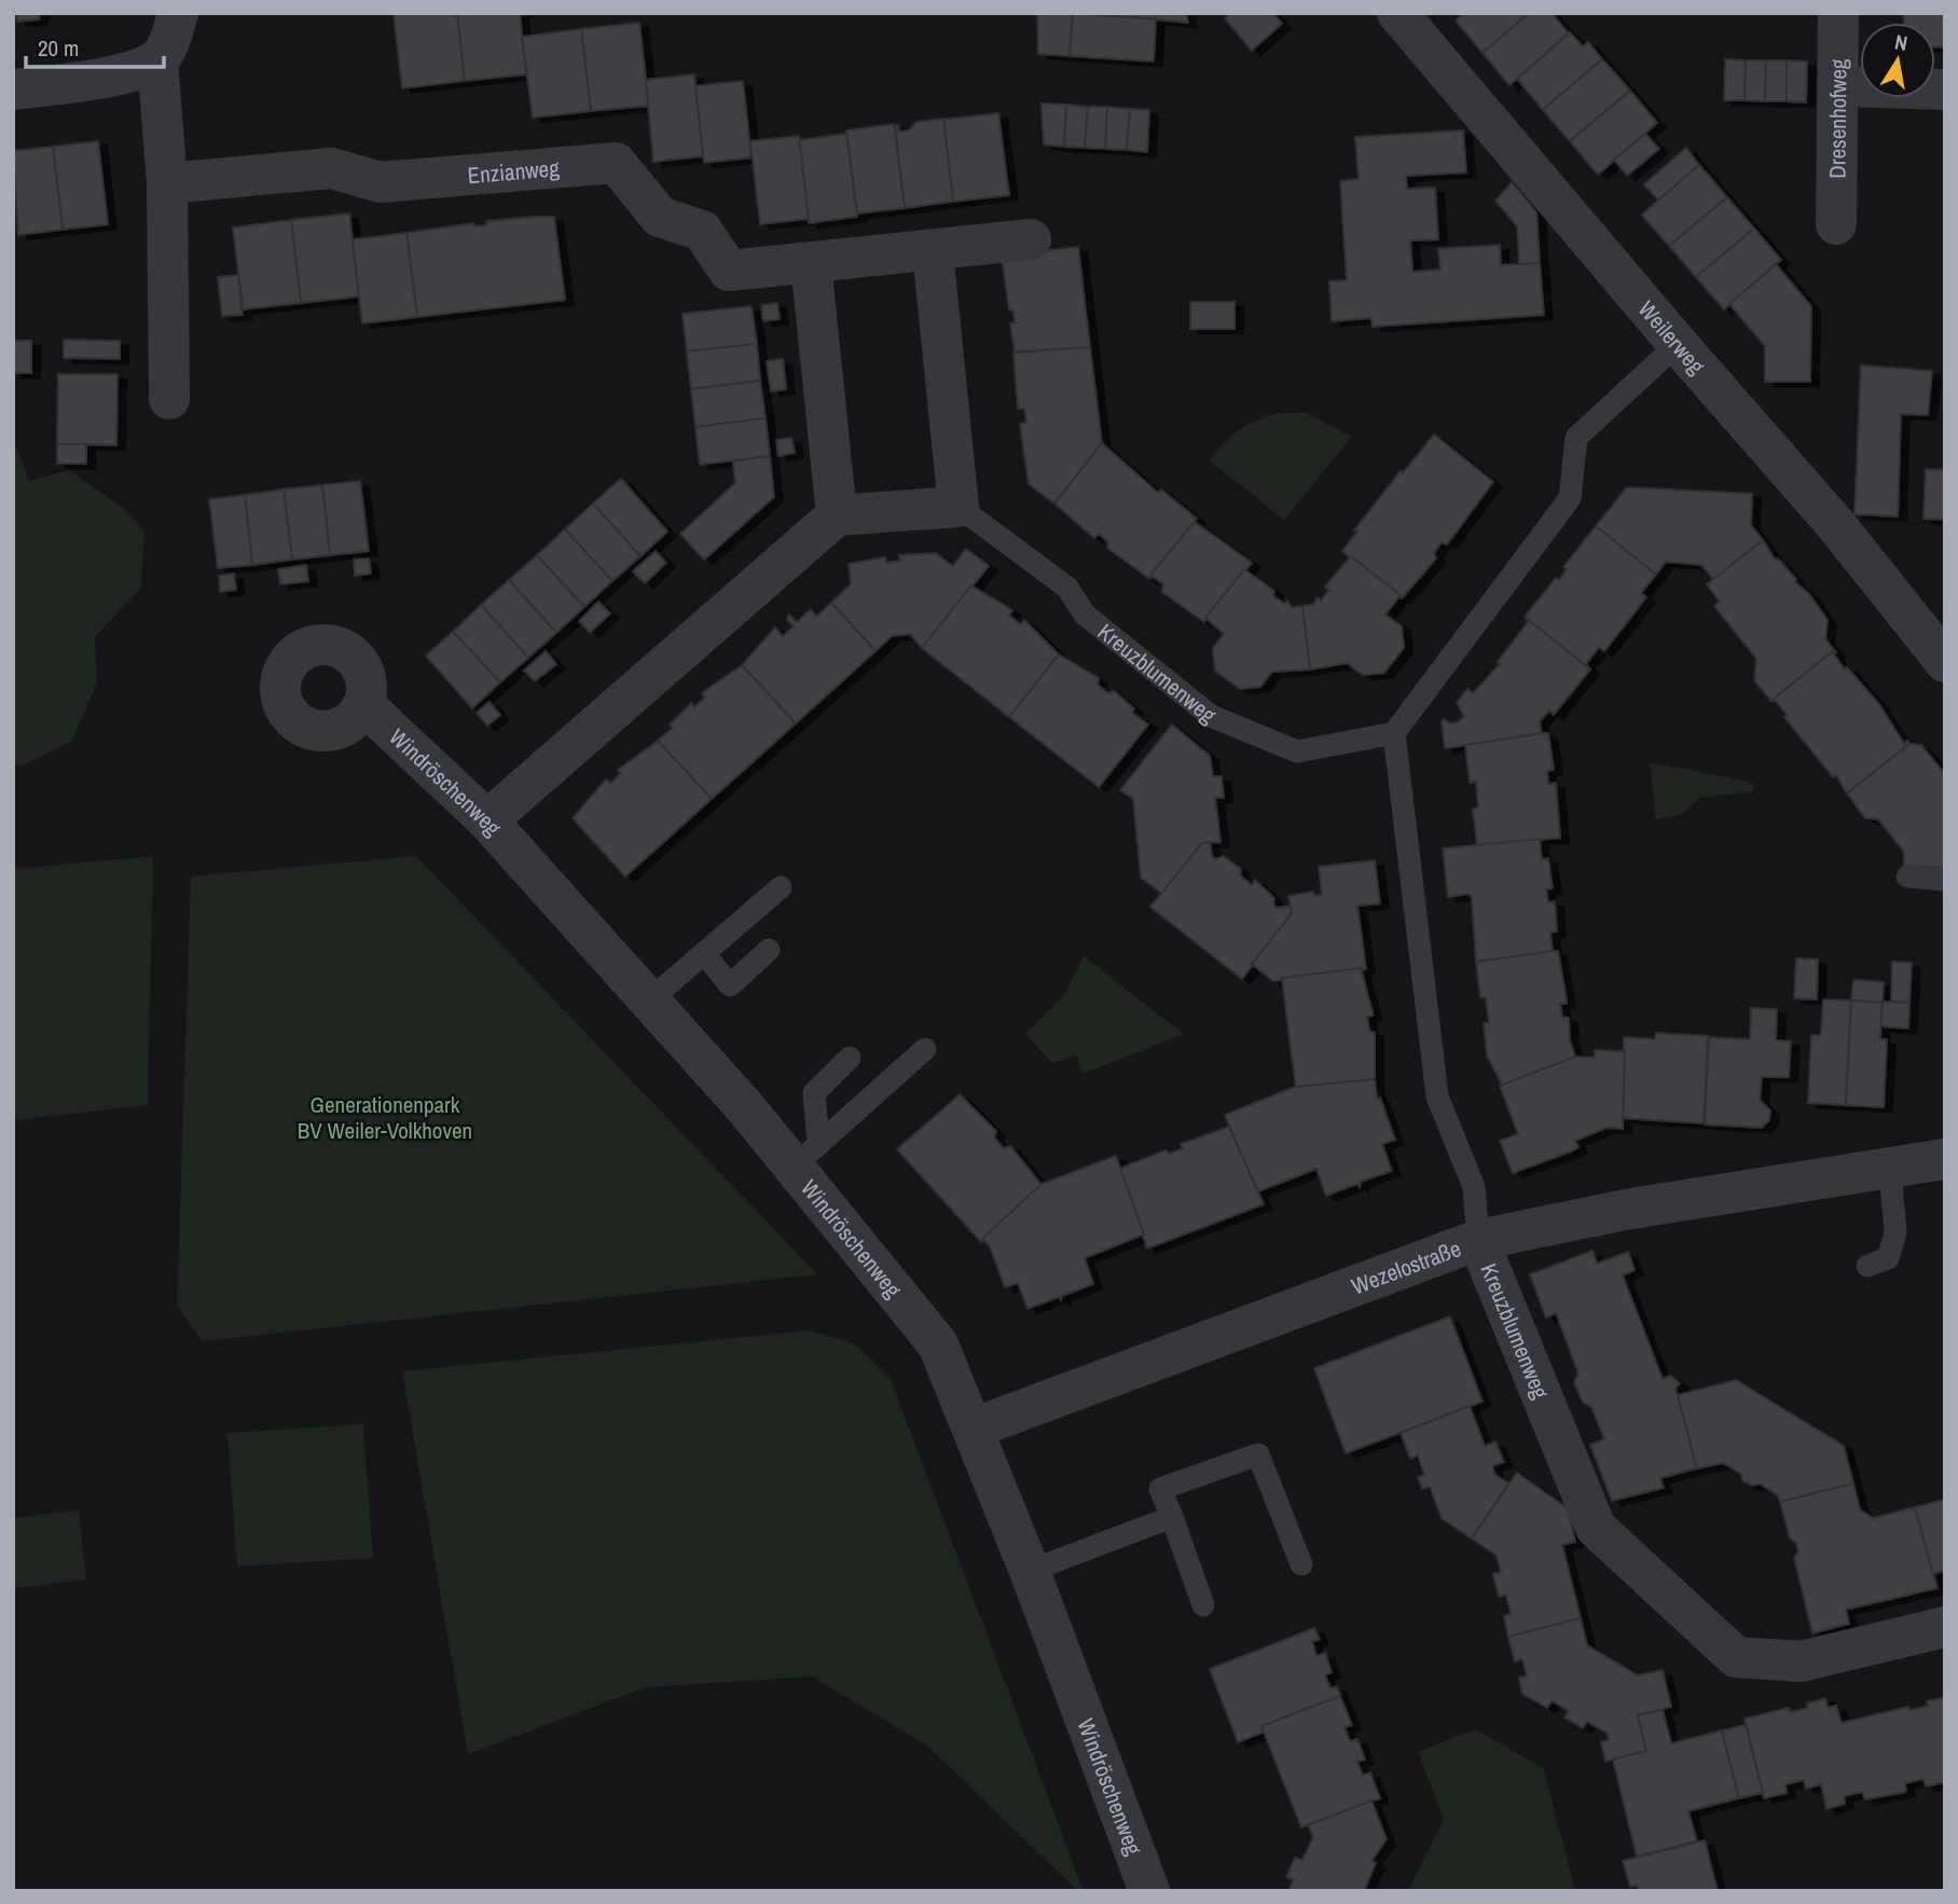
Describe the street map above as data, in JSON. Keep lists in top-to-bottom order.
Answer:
{
  "streets": {
    "street": [
      "Dresenhofweg",
      "Enzianweg",
      "Weilerweg",
      "Kreuzblumenweg",
      "Windröschenweg",
      "Wezelostraße"
    ]
  },
  "crossings": [
    ["Kreuzblumenweg", "Wezelostraße"],
    ["Windröschenweg", "Wezelostraße"]
  ],
  "parks": ["Generationenpark BV Weiler-Volkhoven"],
  "scale_bar": "20 m",
  "north": "top"
}
